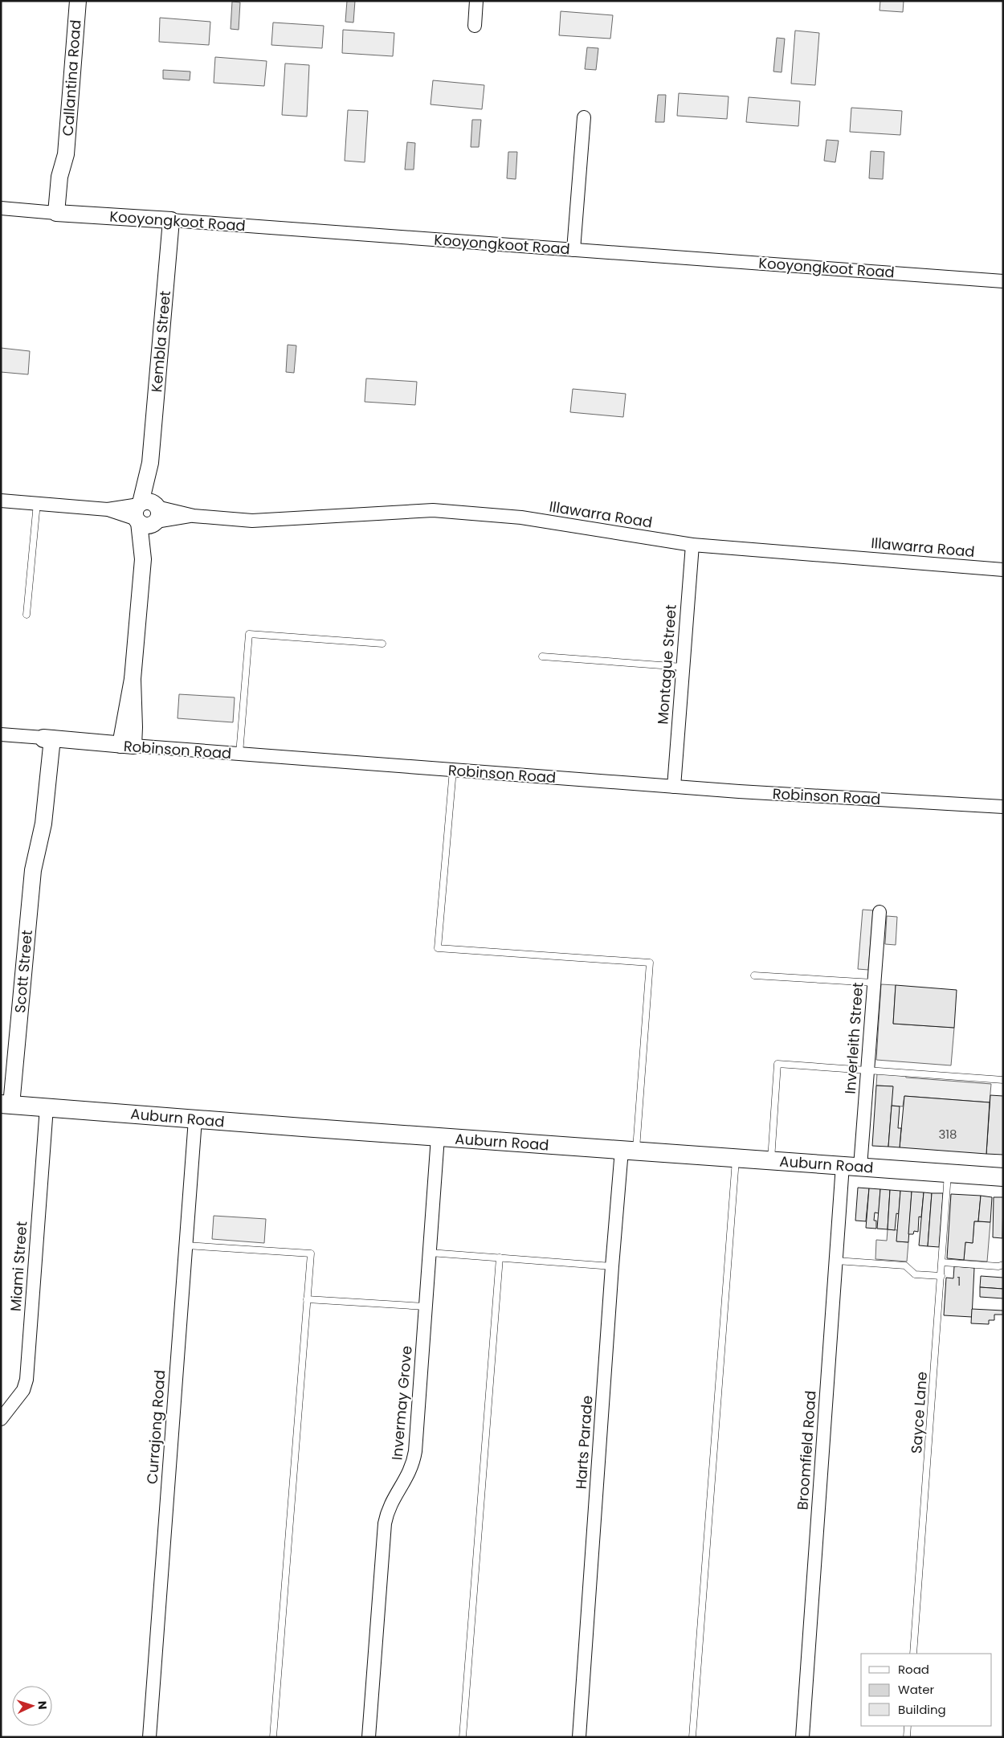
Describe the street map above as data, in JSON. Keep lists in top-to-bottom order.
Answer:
{
  "streets": {
    "main road": ["Auburn Road"],
    "street": [
      "Callantina Road",
      "Kooyongkoot Road",
      "Kembla Street",
      "Illawarra Road",
      "Montague Street",
      "Robinson Road",
      "Scott Street",
      "Inverleith Street",
      "Miami Street",
      "Invermay Grove",
      "Currajong Road",
      "Harts Parade",
      "Broomfield Road"
    ],
    "lane": ["Sayce Lane"]
  },
  "crossings": [
    ["Callantina Road", "Kooyongkoot Road"],
    ["Kooyongkoot Road", "Kembla Street"],
    ["Kembla Street", "Illawarra Road"],
    ["Kembla Street", "Robinson Road"],
    ["Illawarra Road", "Montague Street"],
    ["Montague Street", "Robinson Road"],
    ["Robinson Road", "Scott Street"],
    ["Scott Street", "Auburn Road"],
    ["Inverleith Street", "Auburn Road"],
    ["Inverleith Street", "Broomfield Road"],
    ["Auburn Road", "Miami Street"],
    ["Auburn Road", "Invermay Grove"],
    ["Auburn Road", "Sayce Lane"],
    ["Auburn Road", "Currajong Road"],
    ["Auburn Road", "Harts Parade"],
    ["Auburn Road", "Broomfield Road"]
  ],
  "house_numbers": ["318", "1"],
  "legend": ["Road", "Water", "Building"],
  "north": "right"
}
